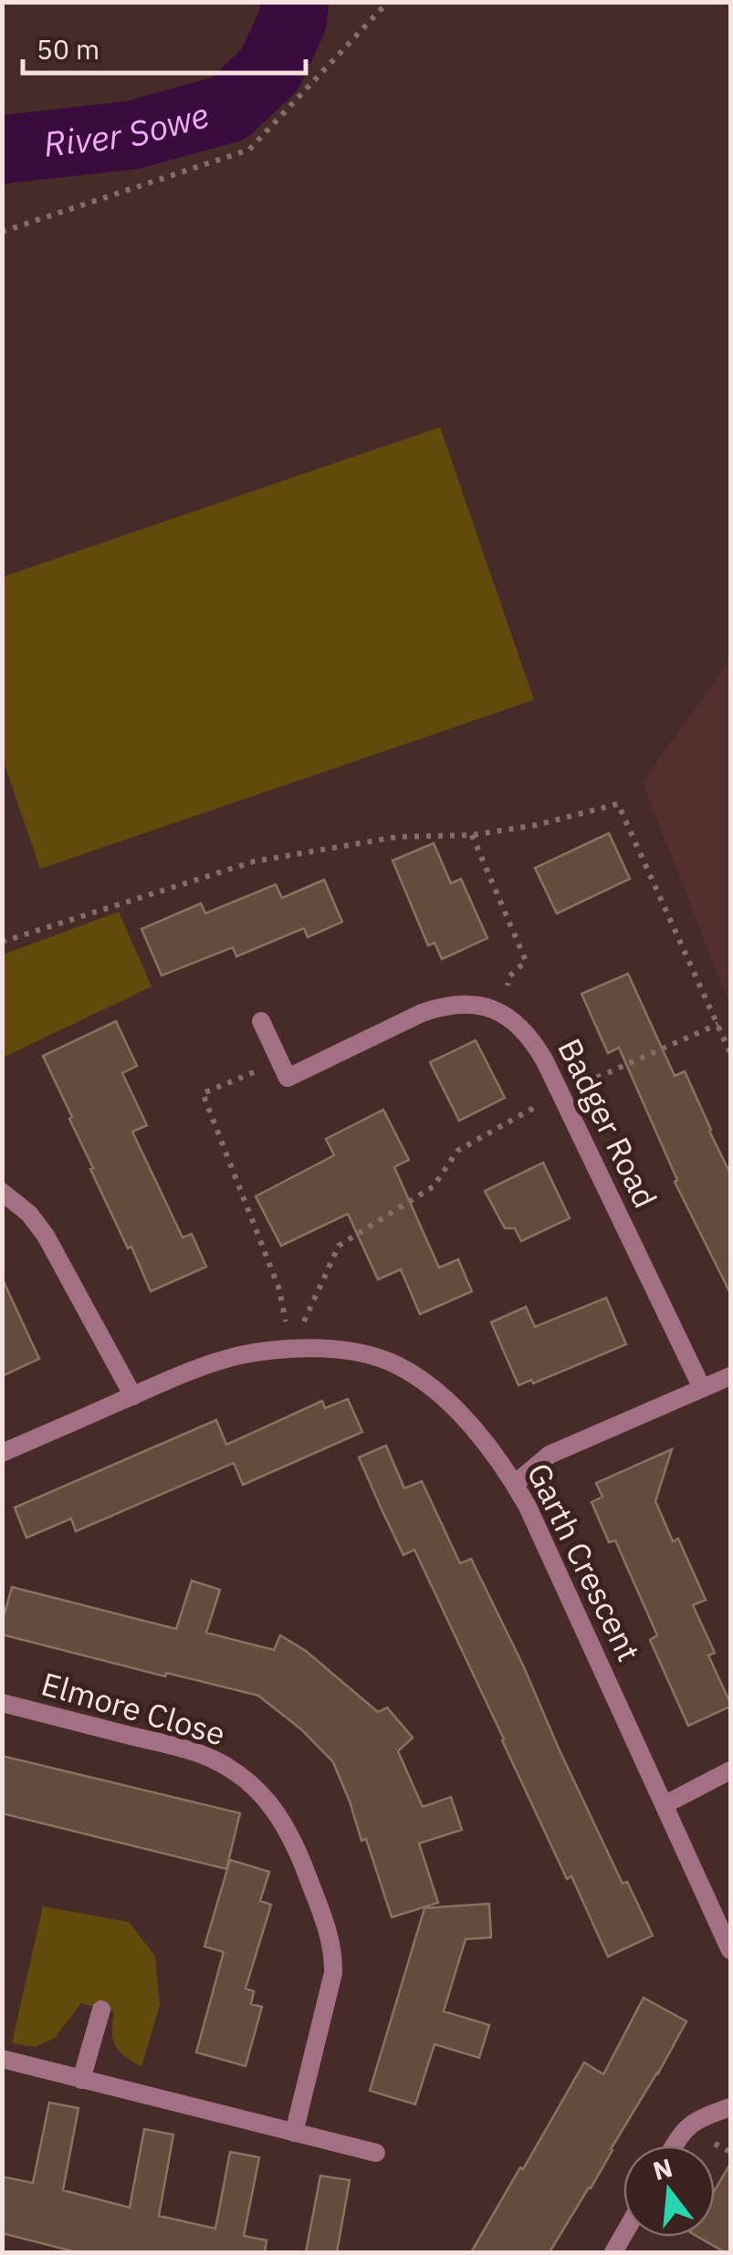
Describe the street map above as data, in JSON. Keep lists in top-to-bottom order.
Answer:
{
  "streets": {
    "street": ["Badger Road", "Garth Crescent", "Elmore Close"]
  },
  "water": ["River Sowe"],
  "scale_bar": "50 m",
  "north": "top"
}
